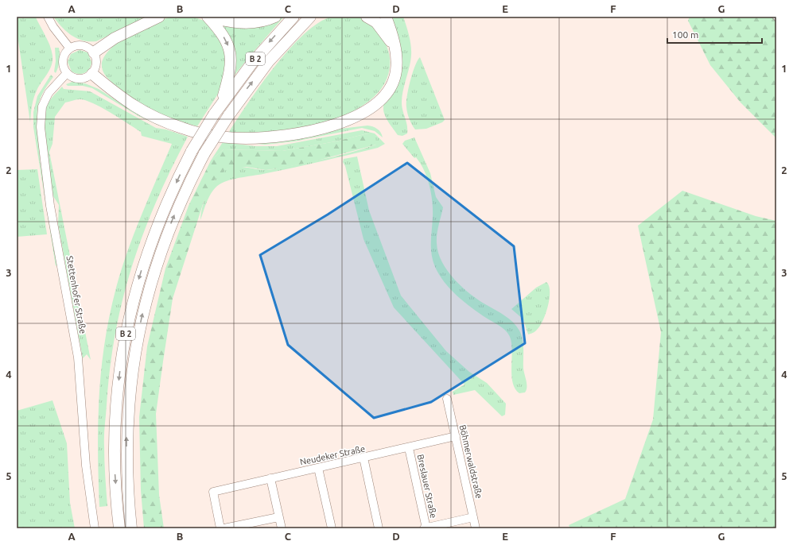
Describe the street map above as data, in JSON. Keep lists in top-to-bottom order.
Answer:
{
  "streets": {
    "highway": ["B 2"],
    "street": [
      "Stettenhofer Straße",
      "Neudeker Straße",
      "Böhmerwaldstraße",
      "Breslauer Straße"
    ]
  },
  "crossings": [
    ["Neudeker Straße", "Böhmerwaldstraße"],
    ["Neudeker Straße", "Breslauer Straße"]
  ],
  "scale_bar": "100 m",
  "grid": {
    "columns": [
      "A",
      "B",
      "C",
      "D",
      "E",
      "F",
      "G"
    ],
    "rows": [
      "1",
      "2",
      "3",
      "4",
      "5"
    ]
  }
}
